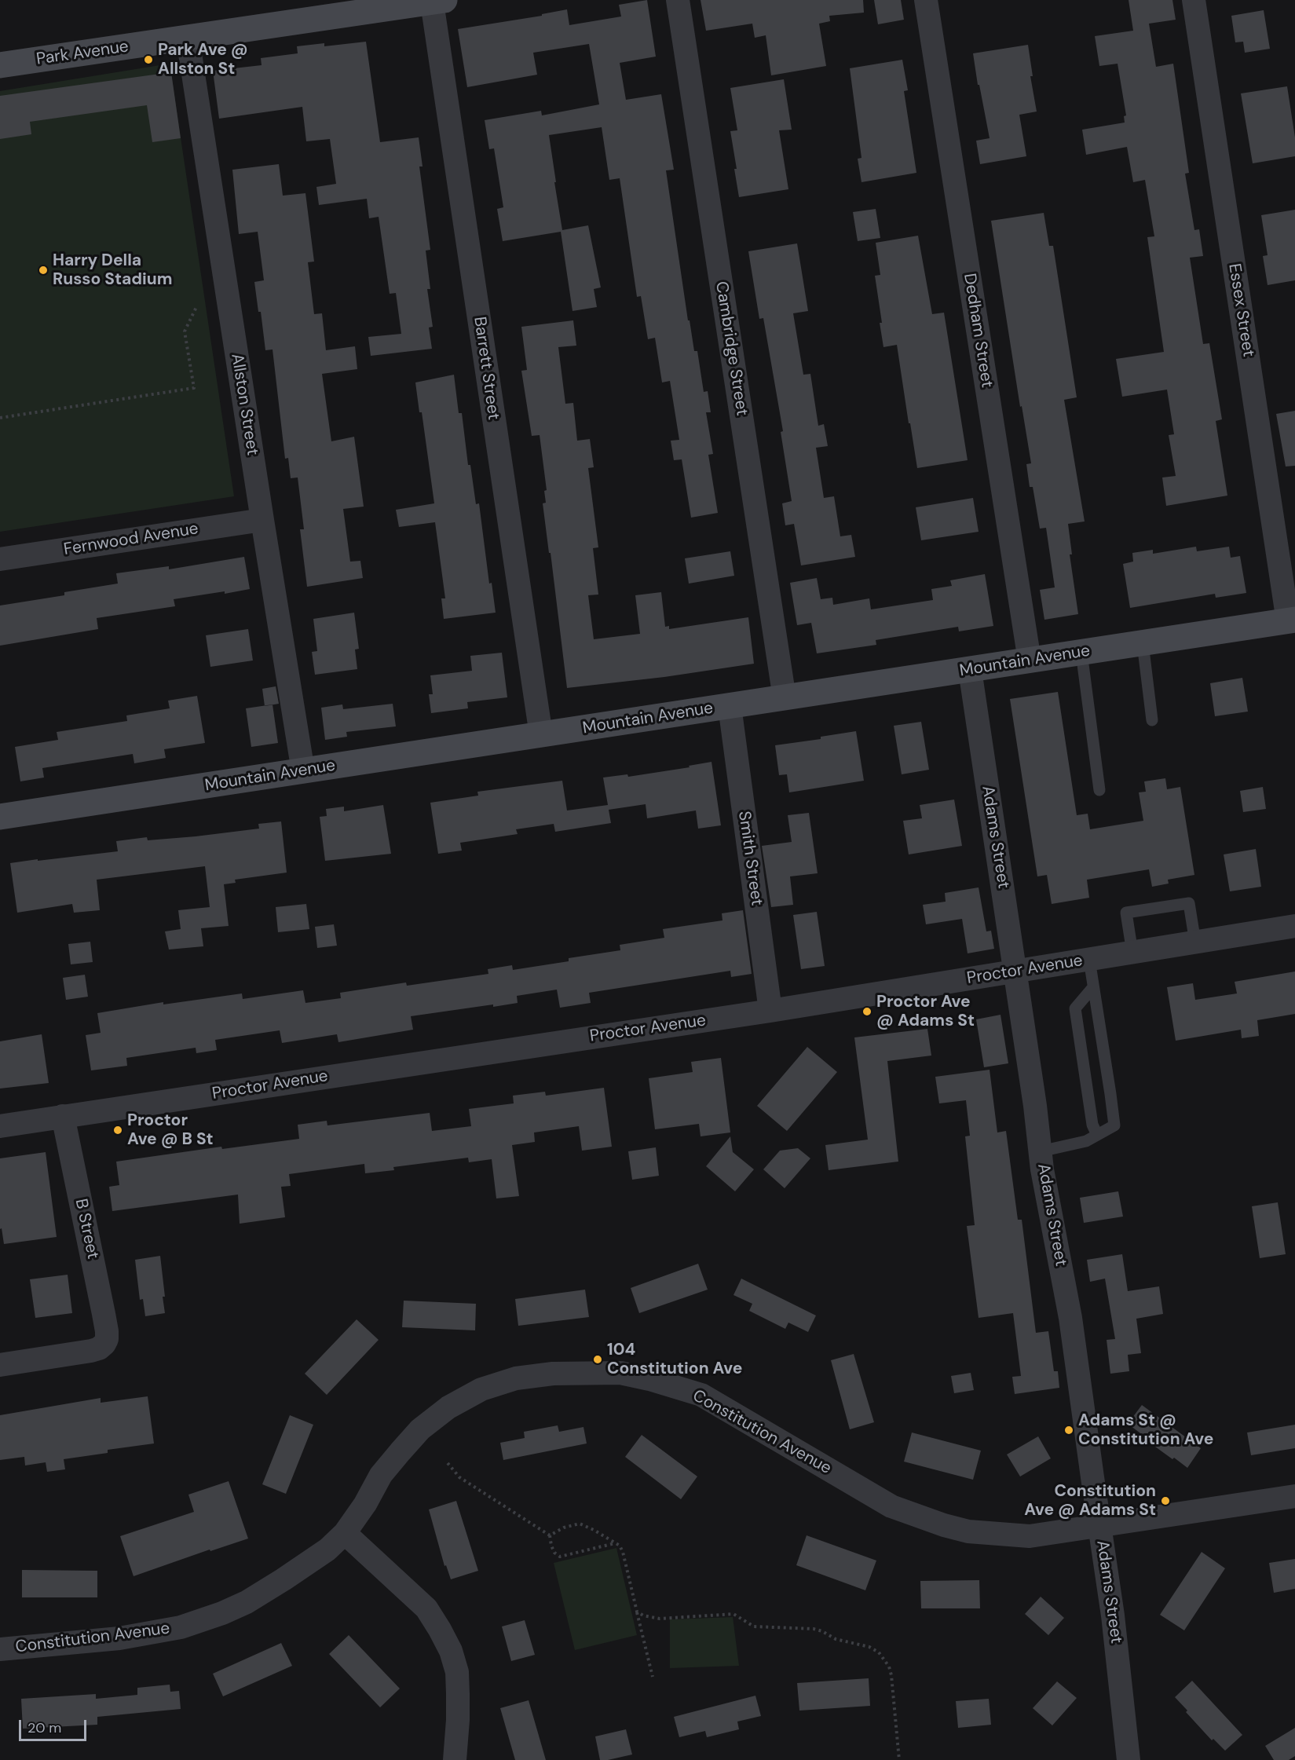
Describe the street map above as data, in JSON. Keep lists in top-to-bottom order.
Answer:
{
  "streets": {
    "street": [
      "Park Avenue",
      "Essex Street",
      "Dedham Street",
      "Cambridge Street",
      "Barrett Street",
      "Allston Street",
      "Fernwood Avenue",
      "Mountain Avenue",
      "Adams Street",
      "Smith Street",
      "Proctor Avenue",
      "B Street",
      "Constitution Avenue"
    ]
  },
  "crossings": [
    ["Park Avenue", "Barrett Street"],
    ["Park Avenue", "Allston Street"],
    ["Essex Street", "Mountain Avenue"],
    ["Dedham Street", "Mountain Avenue"],
    ["Cambridge Street", "Mountain Avenue"],
    ["Barrett Street", "Mountain Avenue"],
    ["Allston Street", "Fernwood Avenue"],
    ["Allston Street", "Mountain Avenue"],
    ["Mountain Avenue", "Adams Street"],
    ["Mountain Avenue", "Smith Street"],
    ["Adams Street", "Proctor Avenue"],
    ["Adams Street", "Constitution Avenue"],
    ["Smith Street", "Proctor Avenue"],
    ["Proctor Avenue", "B Street"]
  ],
  "places": [
    "Park Ave @ Allston St",
    "Harry Della Russo Stadium",
    "Proctor Ave @ Adams St",
    "Proctor Ave @ B St",
    "104 Constitution Ave",
    "Adams St @ Constitution Ave",
    "Constitution Ave @ Adams St"
  ],
  "scale_bar": "20 m"
}
